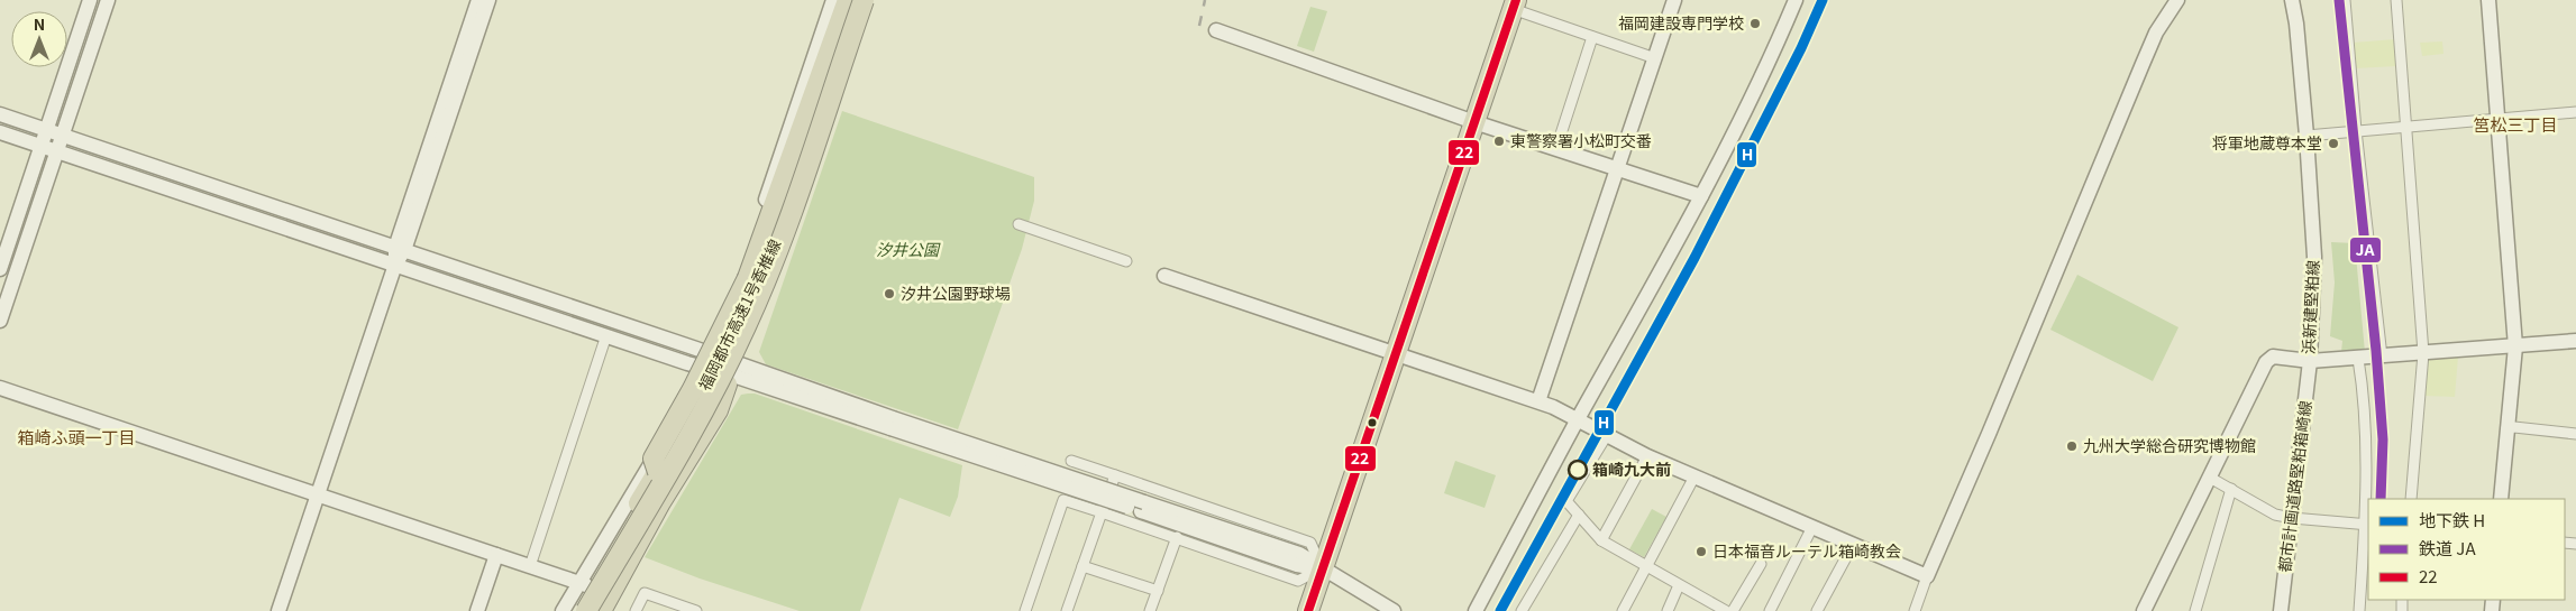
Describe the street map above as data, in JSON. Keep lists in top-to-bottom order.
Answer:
{
  "streets": {
    "highway": ["福岡都市高速1号香椎線"],
    "street": ["浜新建堅粕線", "都市計画道路堅粕箱崎線"]
  },
  "crossings": [
    ["浜新建堅粕線", "都市計画道路堅粕箱崎線"]
  ],
  "districts": ["筥松三丁目", "箱崎ふ頭一丁目"],
  "parks": ["汐井公園"],
  "places": [
    "福岡建設専門学校",
    "東警察署小松町交番",
    "将軍地蔵尊本堂",
    "汐井公園野球場",
    "九州大学総合研究博物館",
    "箱崎九大前",
    "日本福音ルーテル箱崎教会"
  ],
  "lines": ["metro line H", "rail line JA", "transit line 22"],
  "legend": ["地下鉄 H", "鉄道 JA", "22"],
  "north": "top"
}
